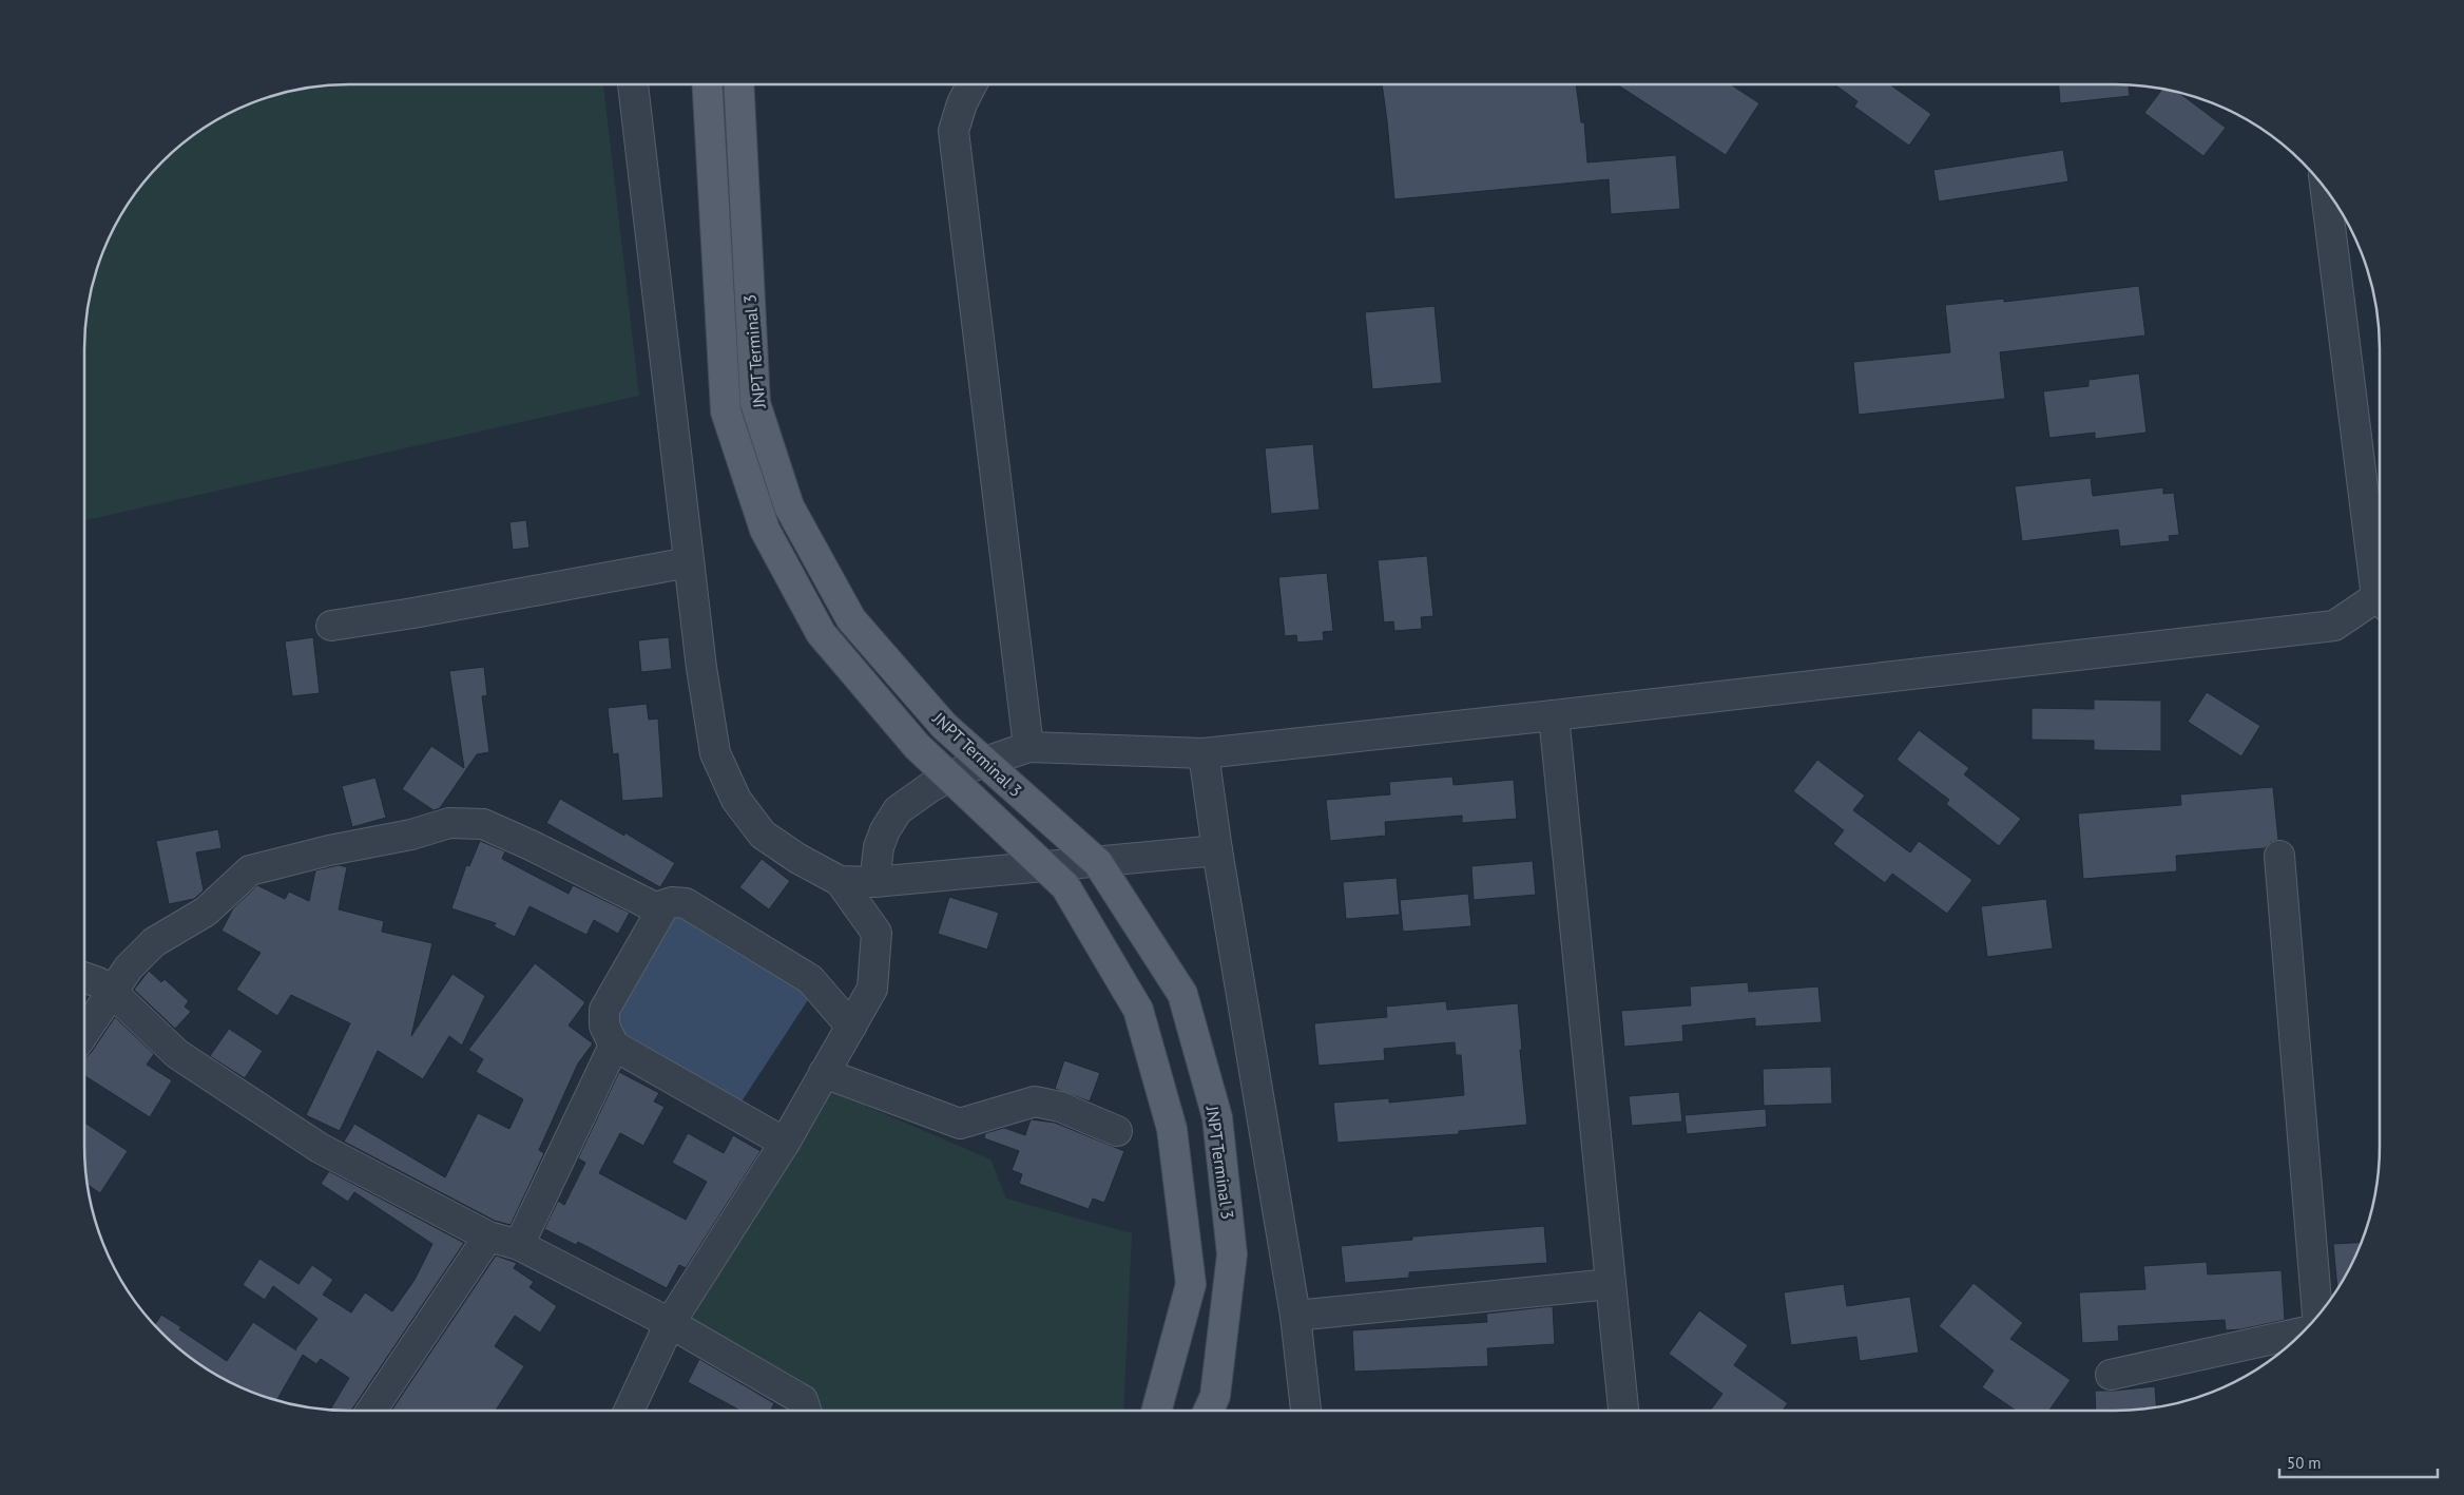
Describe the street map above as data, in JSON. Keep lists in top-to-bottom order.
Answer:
{
  "streets": {
    "main road": ["JNPT Terminal 3"]
  },
  "scale_bar": "50 m"
}
